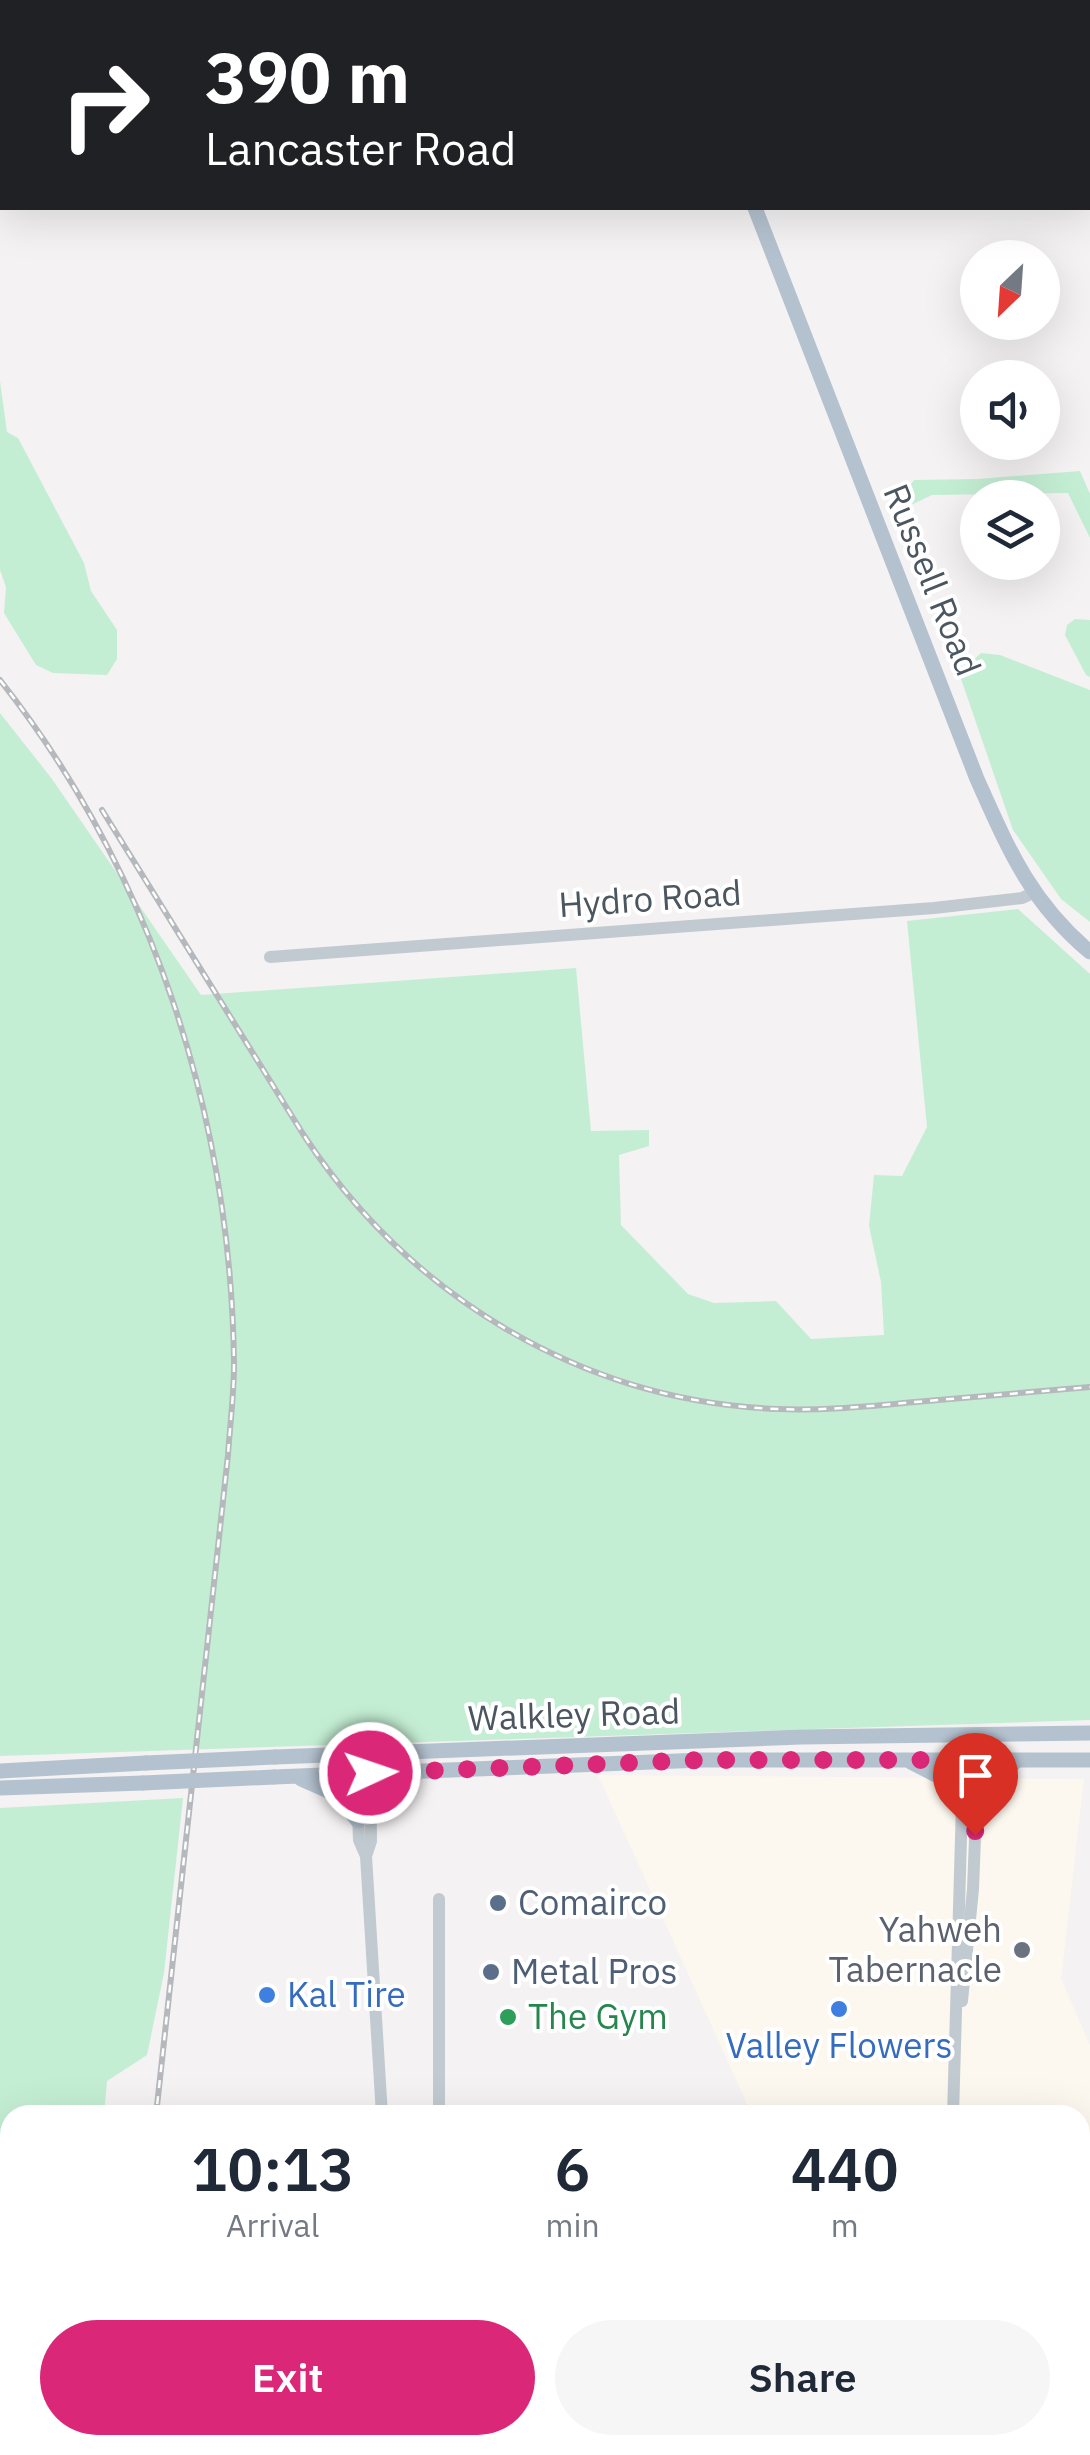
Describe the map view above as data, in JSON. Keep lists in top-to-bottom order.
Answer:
{
  "streets": {
    "main road": ["Russell Road", "Walkley Road"],
    "street": ["Hydro Road"]
  },
  "crossings": [
    ["Russell Road", "Hydro Road"]
  ],
  "places": [
    "Comairco",
    "Yahweh Tabernacle",
    "Metal Pros",
    "Kal Tire",
    "Valley Flowers",
    "The Gym"
  ],
  "north": "bottom left",
  "page": {
    "turn": ["390 m", "Lancaster Road"],
    "eta": [
      "10:13",
      "Arrival",
      "6",
      "min",
      "440",
      "m"
    ],
    "buttons": ["Exit", "Share"]
  }
}
